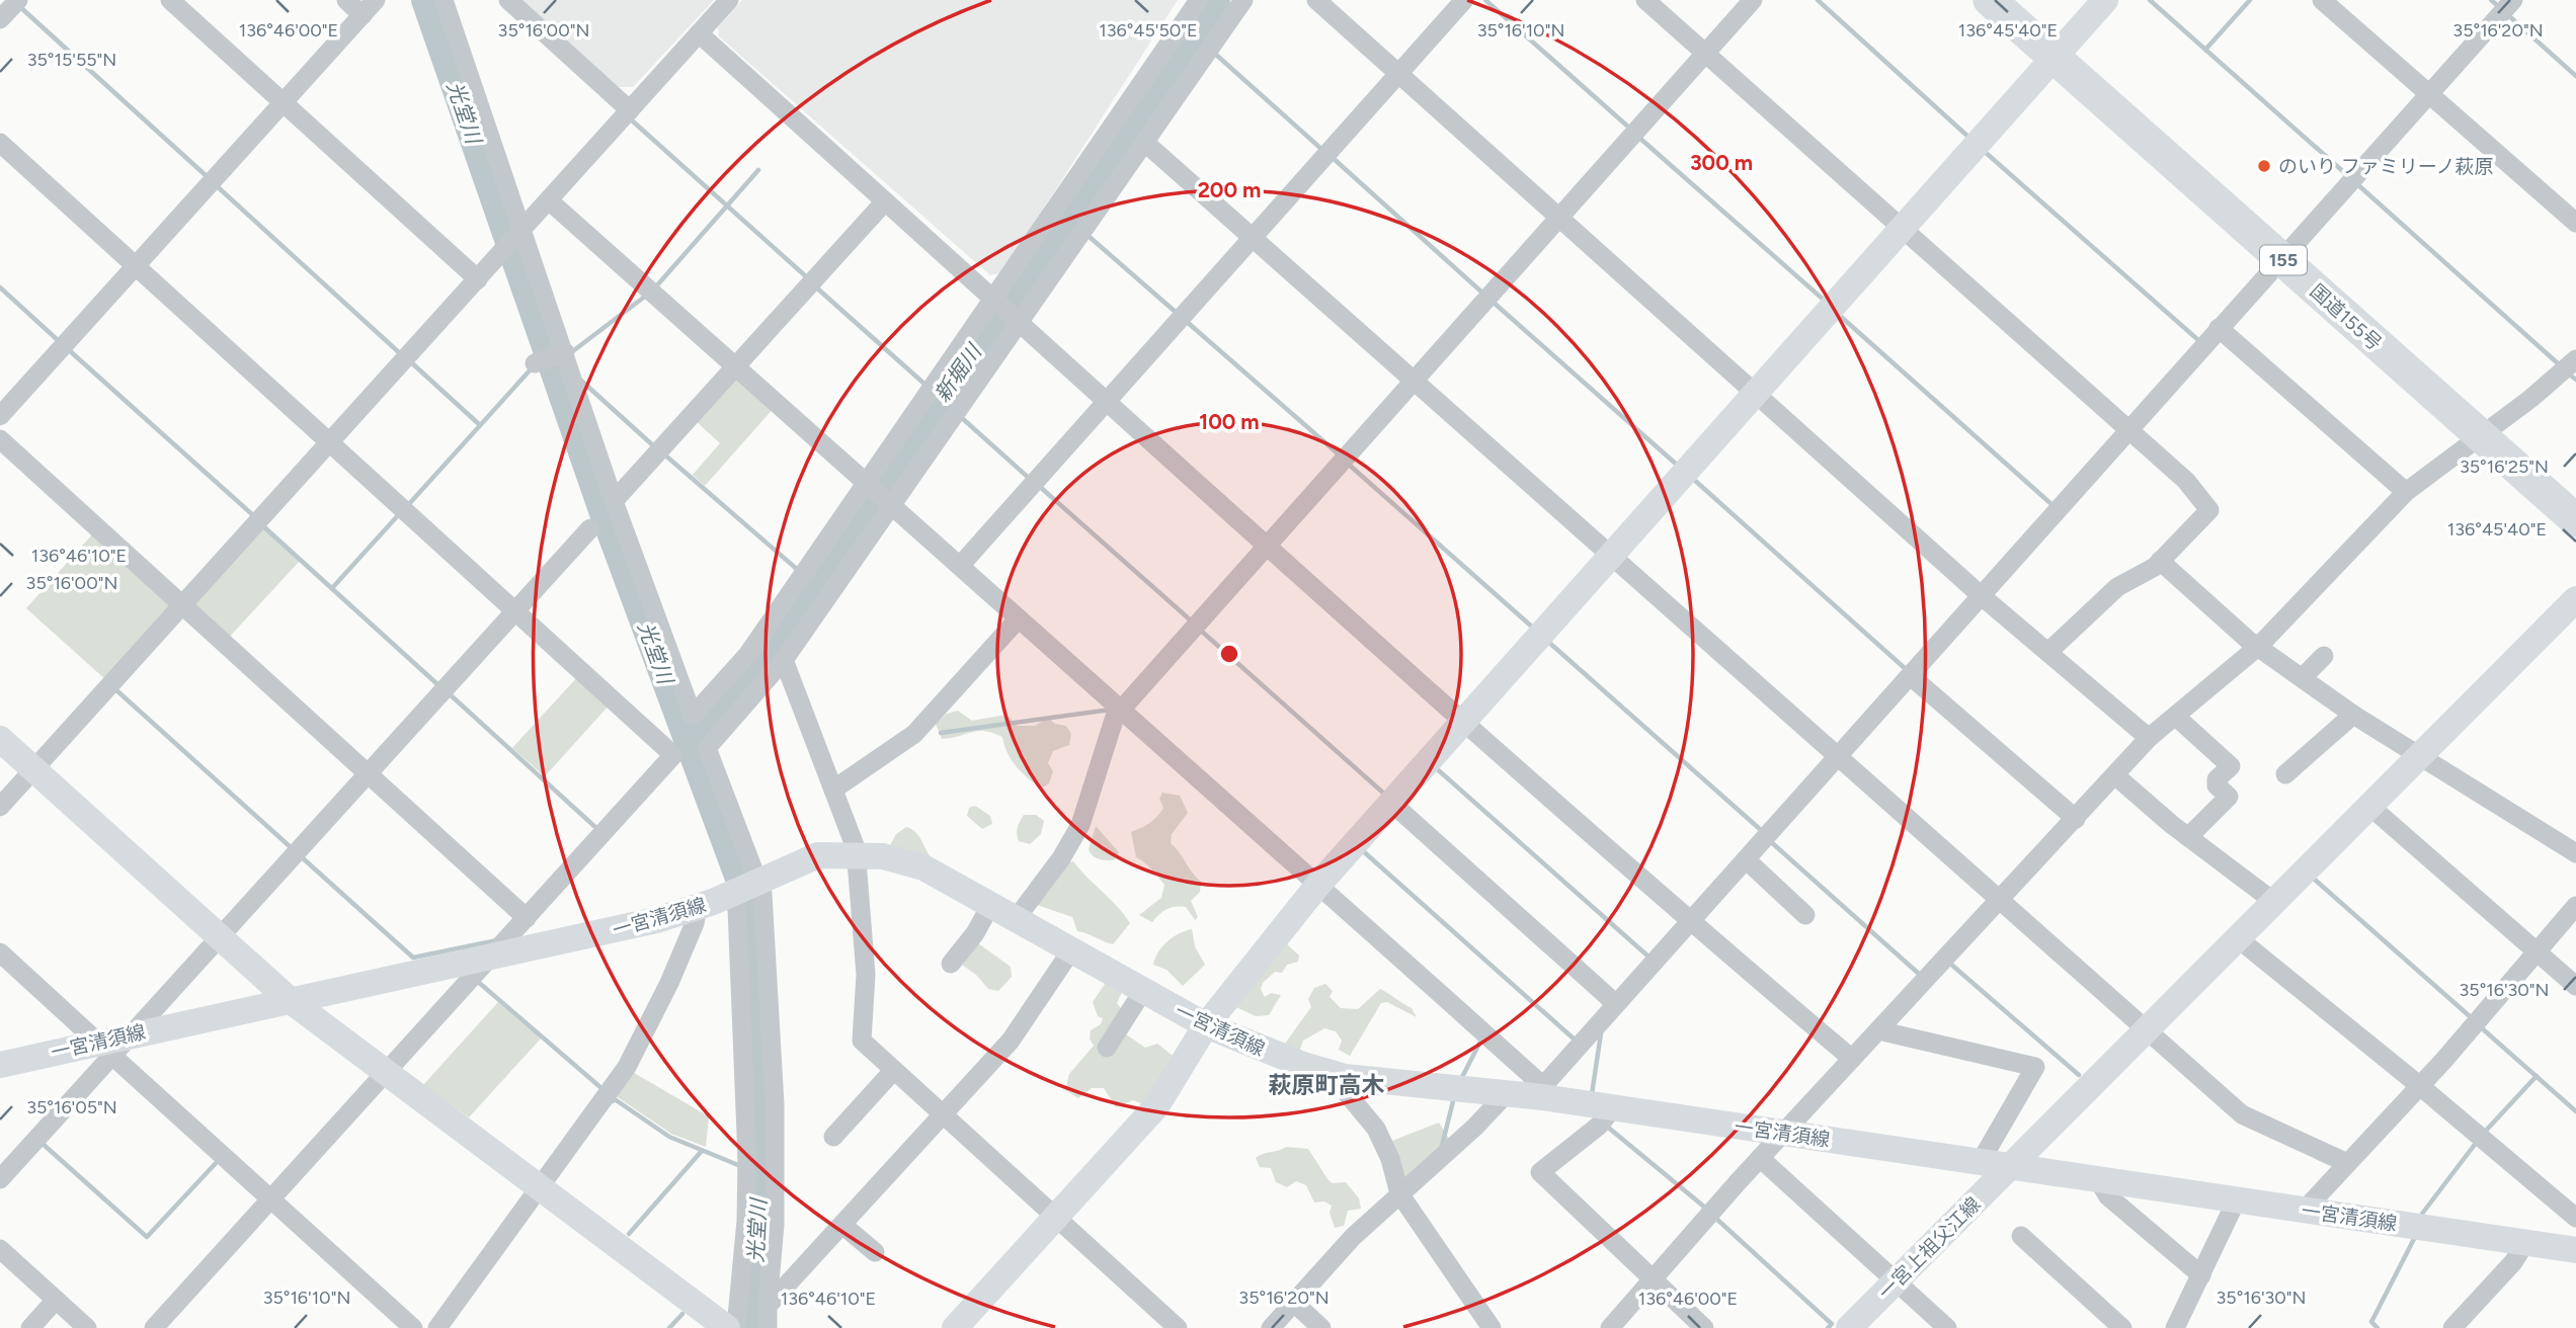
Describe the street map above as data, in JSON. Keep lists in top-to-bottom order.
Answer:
{
  "streets": {
    "highway": ["155", "国道155号"],
    "street": ["一宮清須線", "一宮上祖父江線"]
  },
  "crossings": [
    ["一宮清須線", "一宮上祖父江線"]
  ],
  "districts": ["萩原町高木"],
  "water": ["光堂川", "新堀川"],
  "places": ["のいり ファミリーノ萩原"],
  "coordinates": [
    "136°46'00\"E",
    "136°45'50\"E",
    "136°45'40\"E",
    "35°16'00\"N",
    "35°16'10\"N",
    "35°16'20\"N",
    "35°15'55\"N",
    "35°16'25\"N",
    "136°46'10\"E",
    "35°16'30\"N",
    "35°16'05\"N"
  ],
  "rings": ["300 m", "200 m", "100 m"]
}
